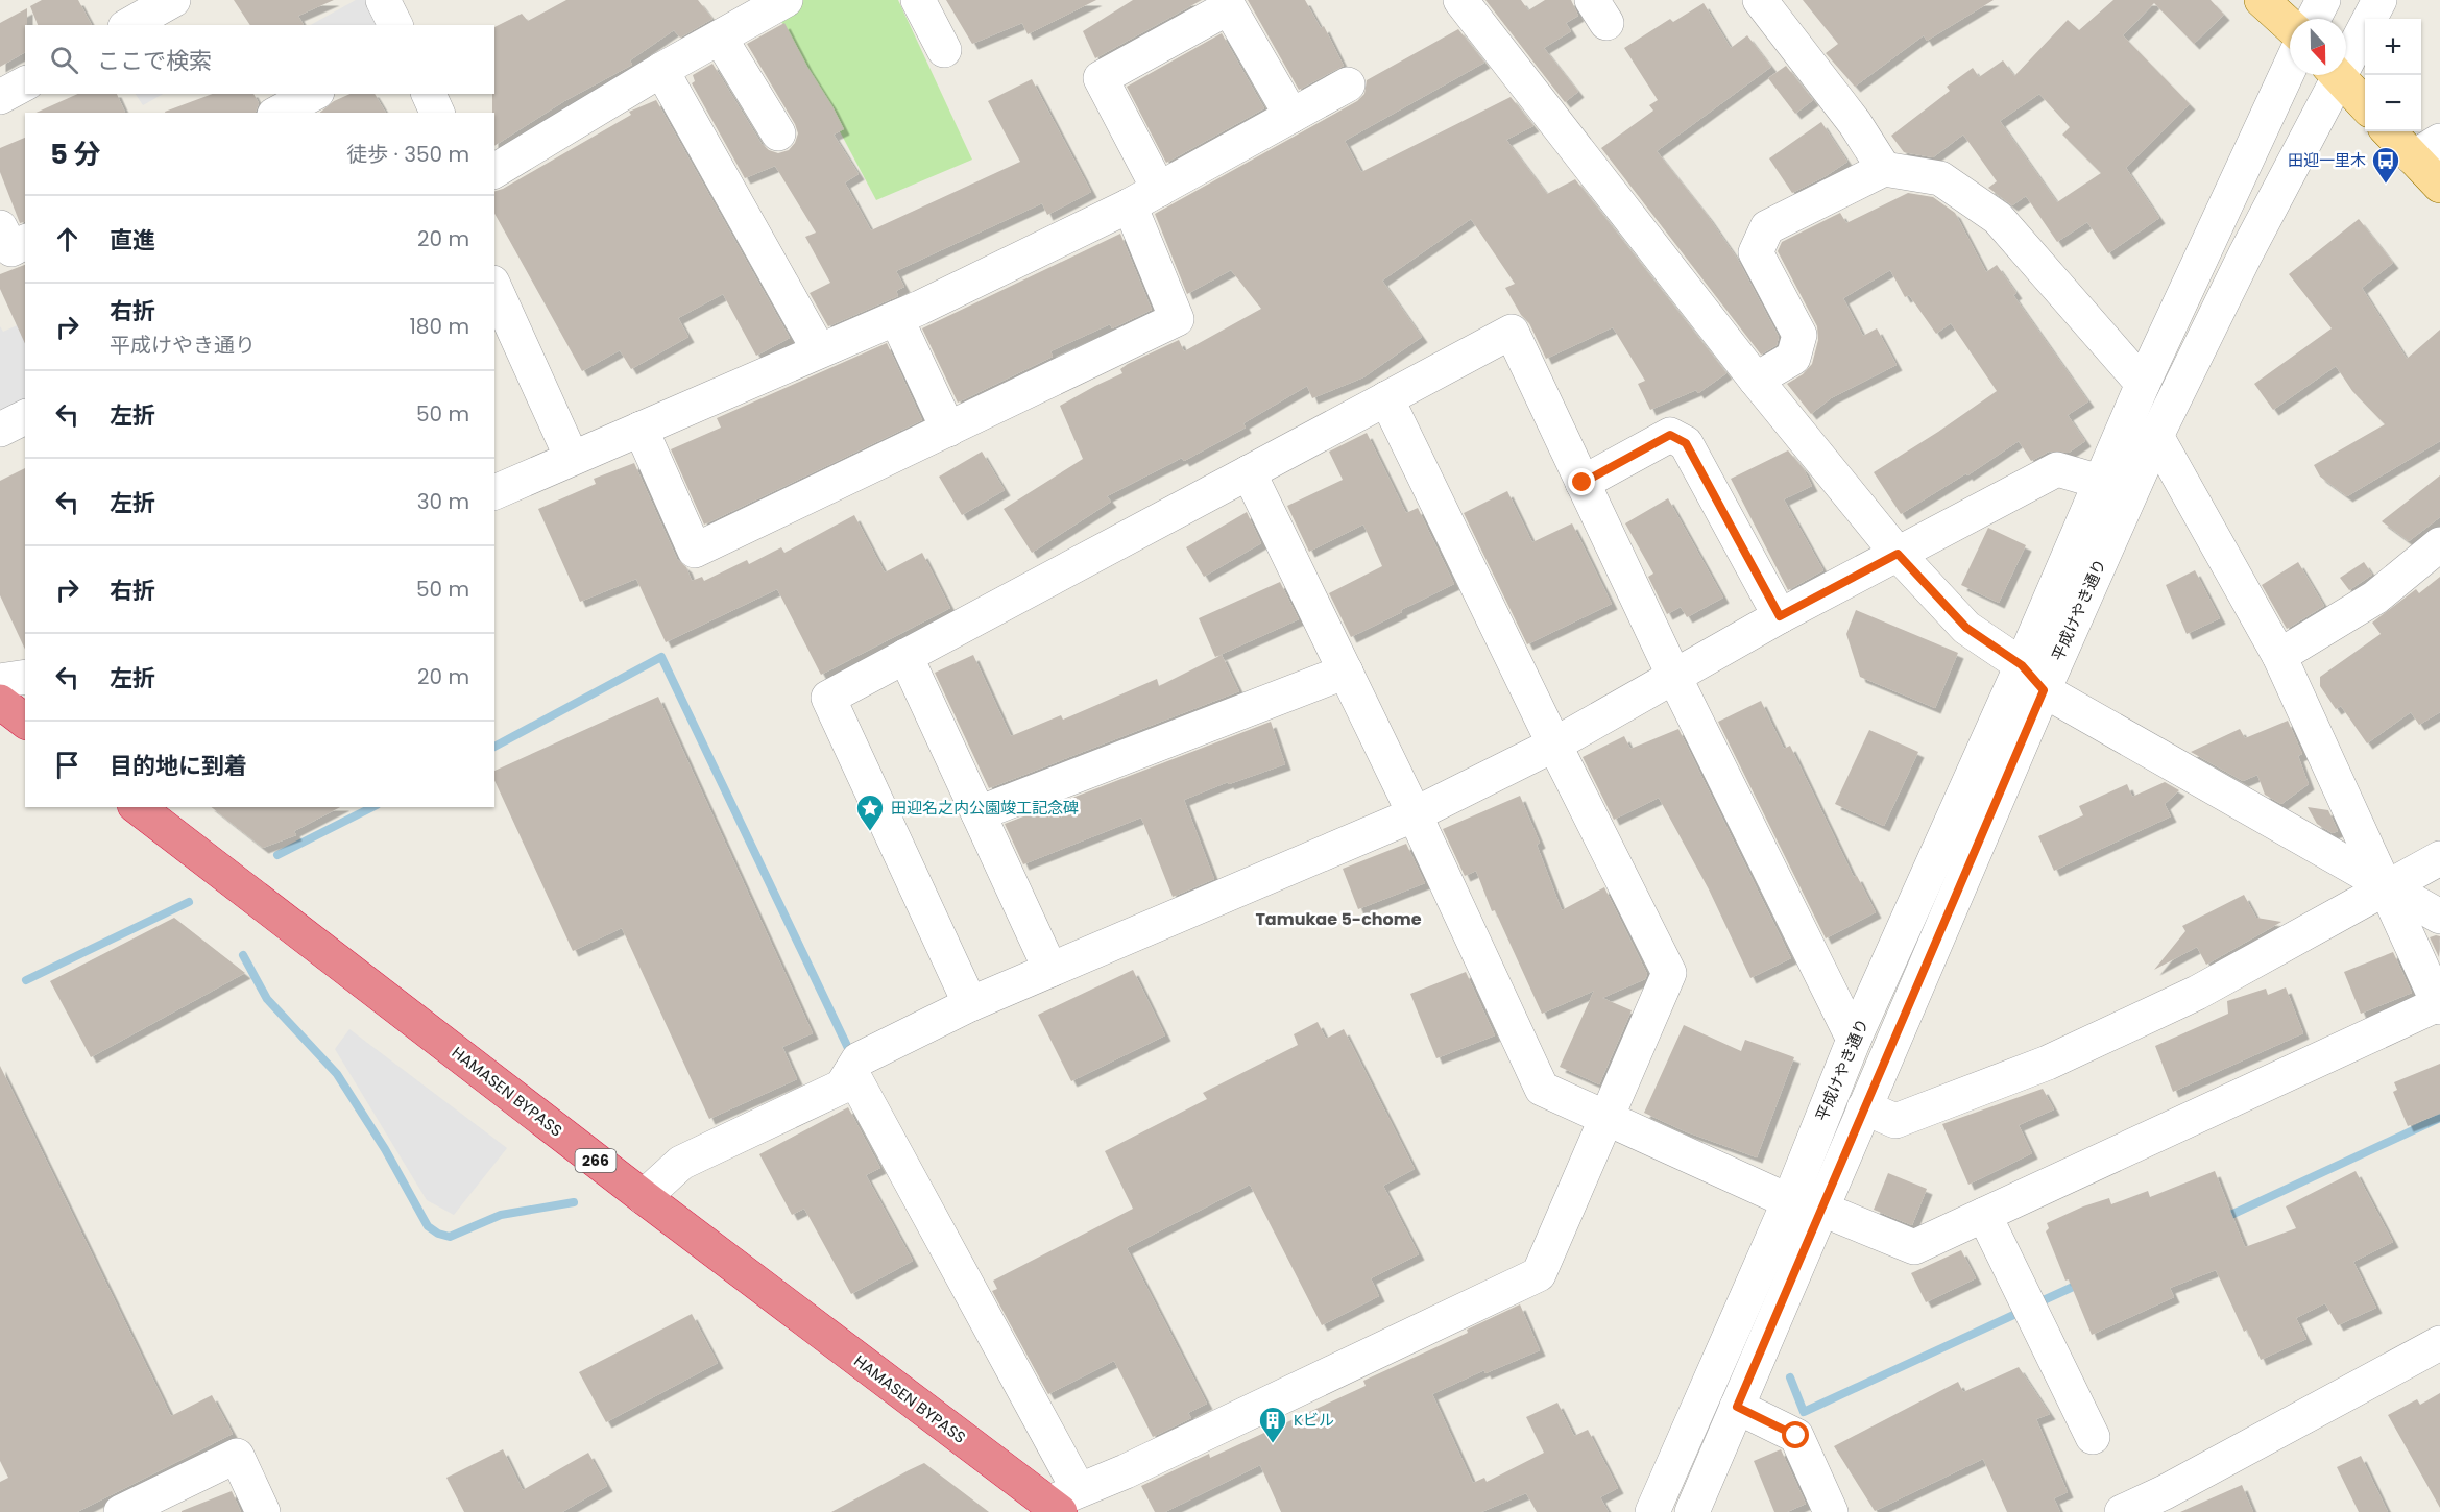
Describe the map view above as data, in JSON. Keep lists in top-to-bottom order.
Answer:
{
  "streets": {
    "highway": ["HAMASEN BYPASS", "266"],
    "street": ["平成けやき通り"]
  },
  "districts": ["Tamukae 5-chome"],
  "places": {
    "bus stop": ["田迎一里木"],
    "place": ["田迎名之内公園竣工記念碑"],
    "building": ["Kビル"]
  },
  "north": "bottom",
  "page": {
    "map_buttons": ["+", "−"],
    "search": "ここで検索",
    "heading": ["5 分", "徒歩 · 350 m"],
    "list": [
      ["直進", "20 m"],
      ["右折", "平成けやき通り", "180 m"],
      ["左折", "50 m"],
      ["左折", "30 m"],
      ["右折", "50 m"],
      ["左折", "20 m"],
      "目的地に到着"
    ]
  }
}
